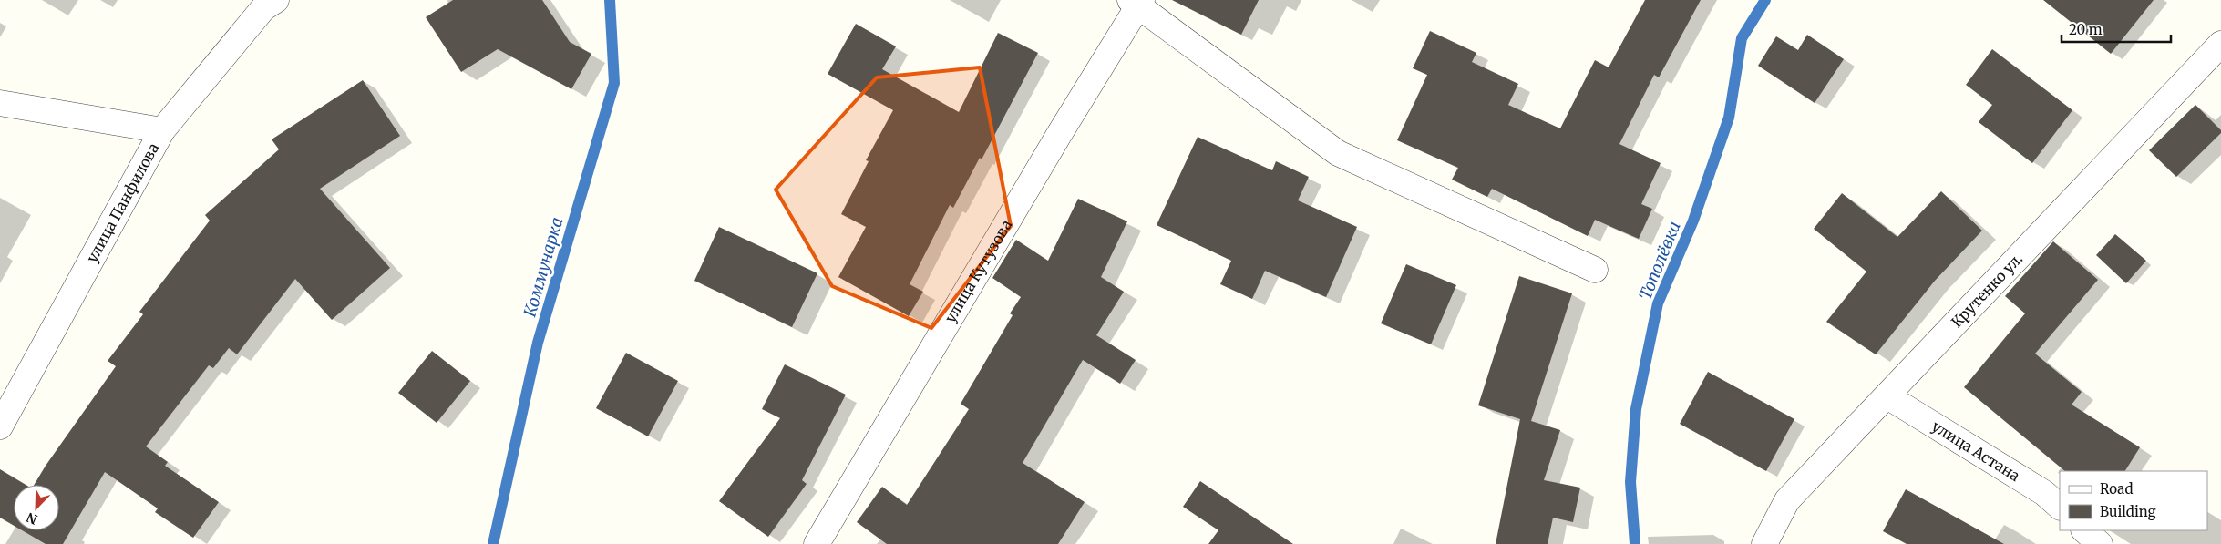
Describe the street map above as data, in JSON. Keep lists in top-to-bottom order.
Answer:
{
  "streets": {
    "street": [
      "улица Панфилова",
      "улица Кутузова",
      "Крутенко ул.",
      "улица Астана"
    ]
  },
  "crossings": [
    ["Крутенко ул.", "улица Астана"]
  ],
  "water": ["Тополёвка", "Коммунарка"],
  "legend": ["Road", "Building"],
  "scale_bar": "20 m",
  "north": "bottom left"
}
